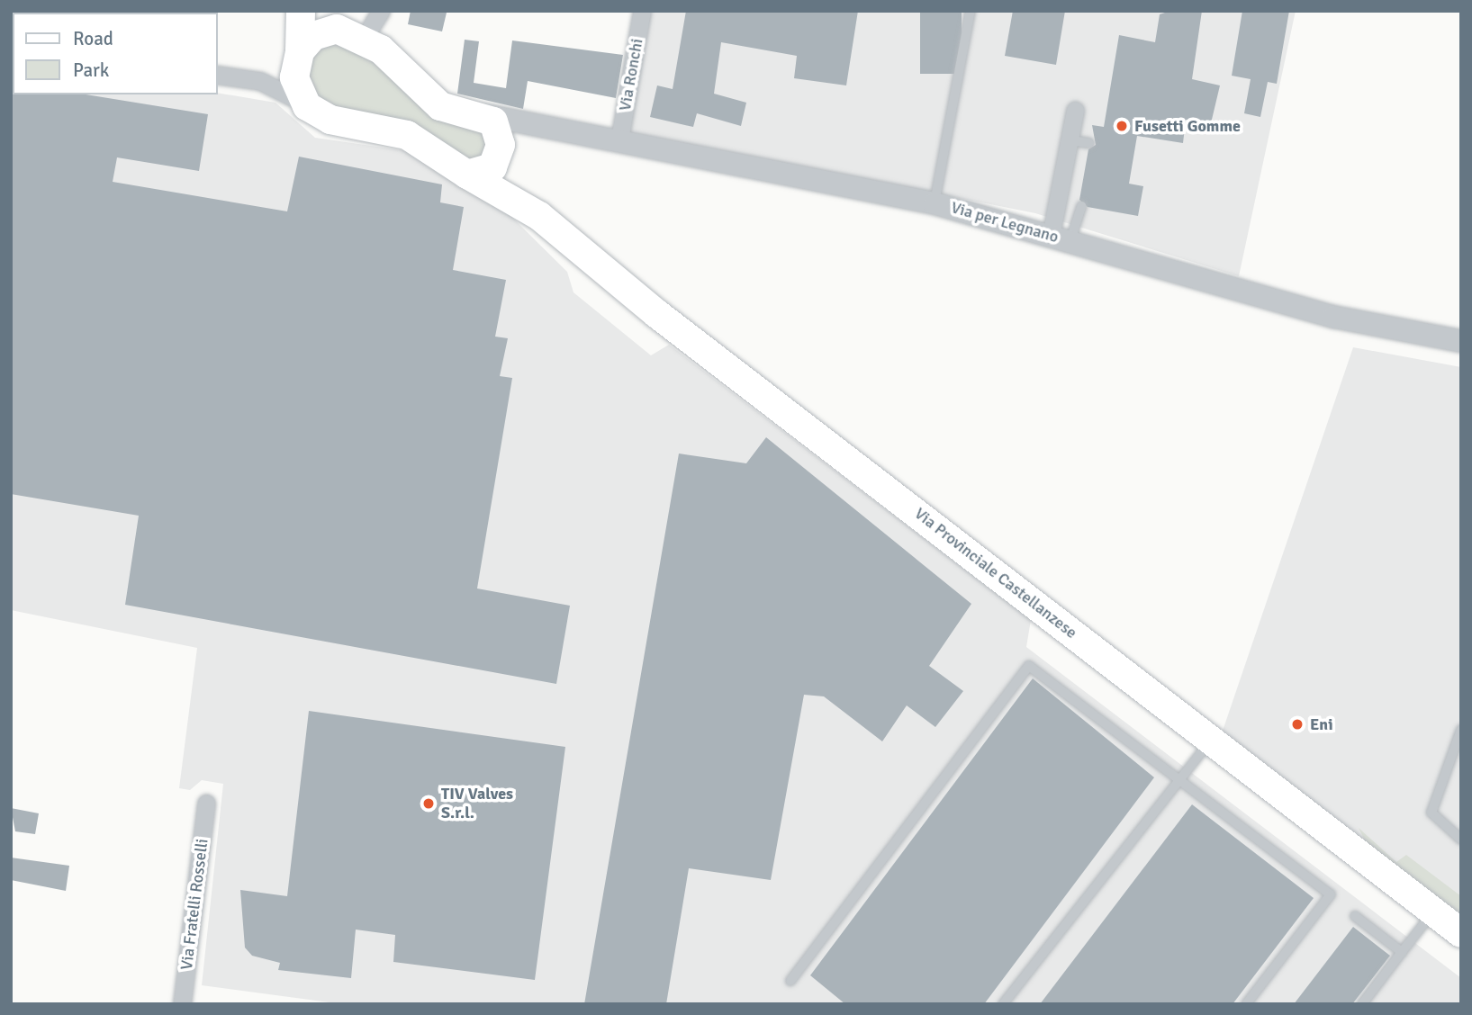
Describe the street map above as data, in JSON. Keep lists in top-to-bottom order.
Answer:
{
  "streets": {
    "main road": ["Via Provinciale Castellanzese"],
    "street": ["Via Ronchi", "Via per Legnano", "Via Fratelli Rosselli"]
  },
  "crossings": [
    ["Via Ronchi", "Via per Legnano"],
    ["Via per Legnano", "Via Provinciale Castellanzese"]
  ],
  "places": ["Fusetti Gomme", "Eni", "TIV Valves S.r.l."],
  "legend": ["Road", "Park"]
}
